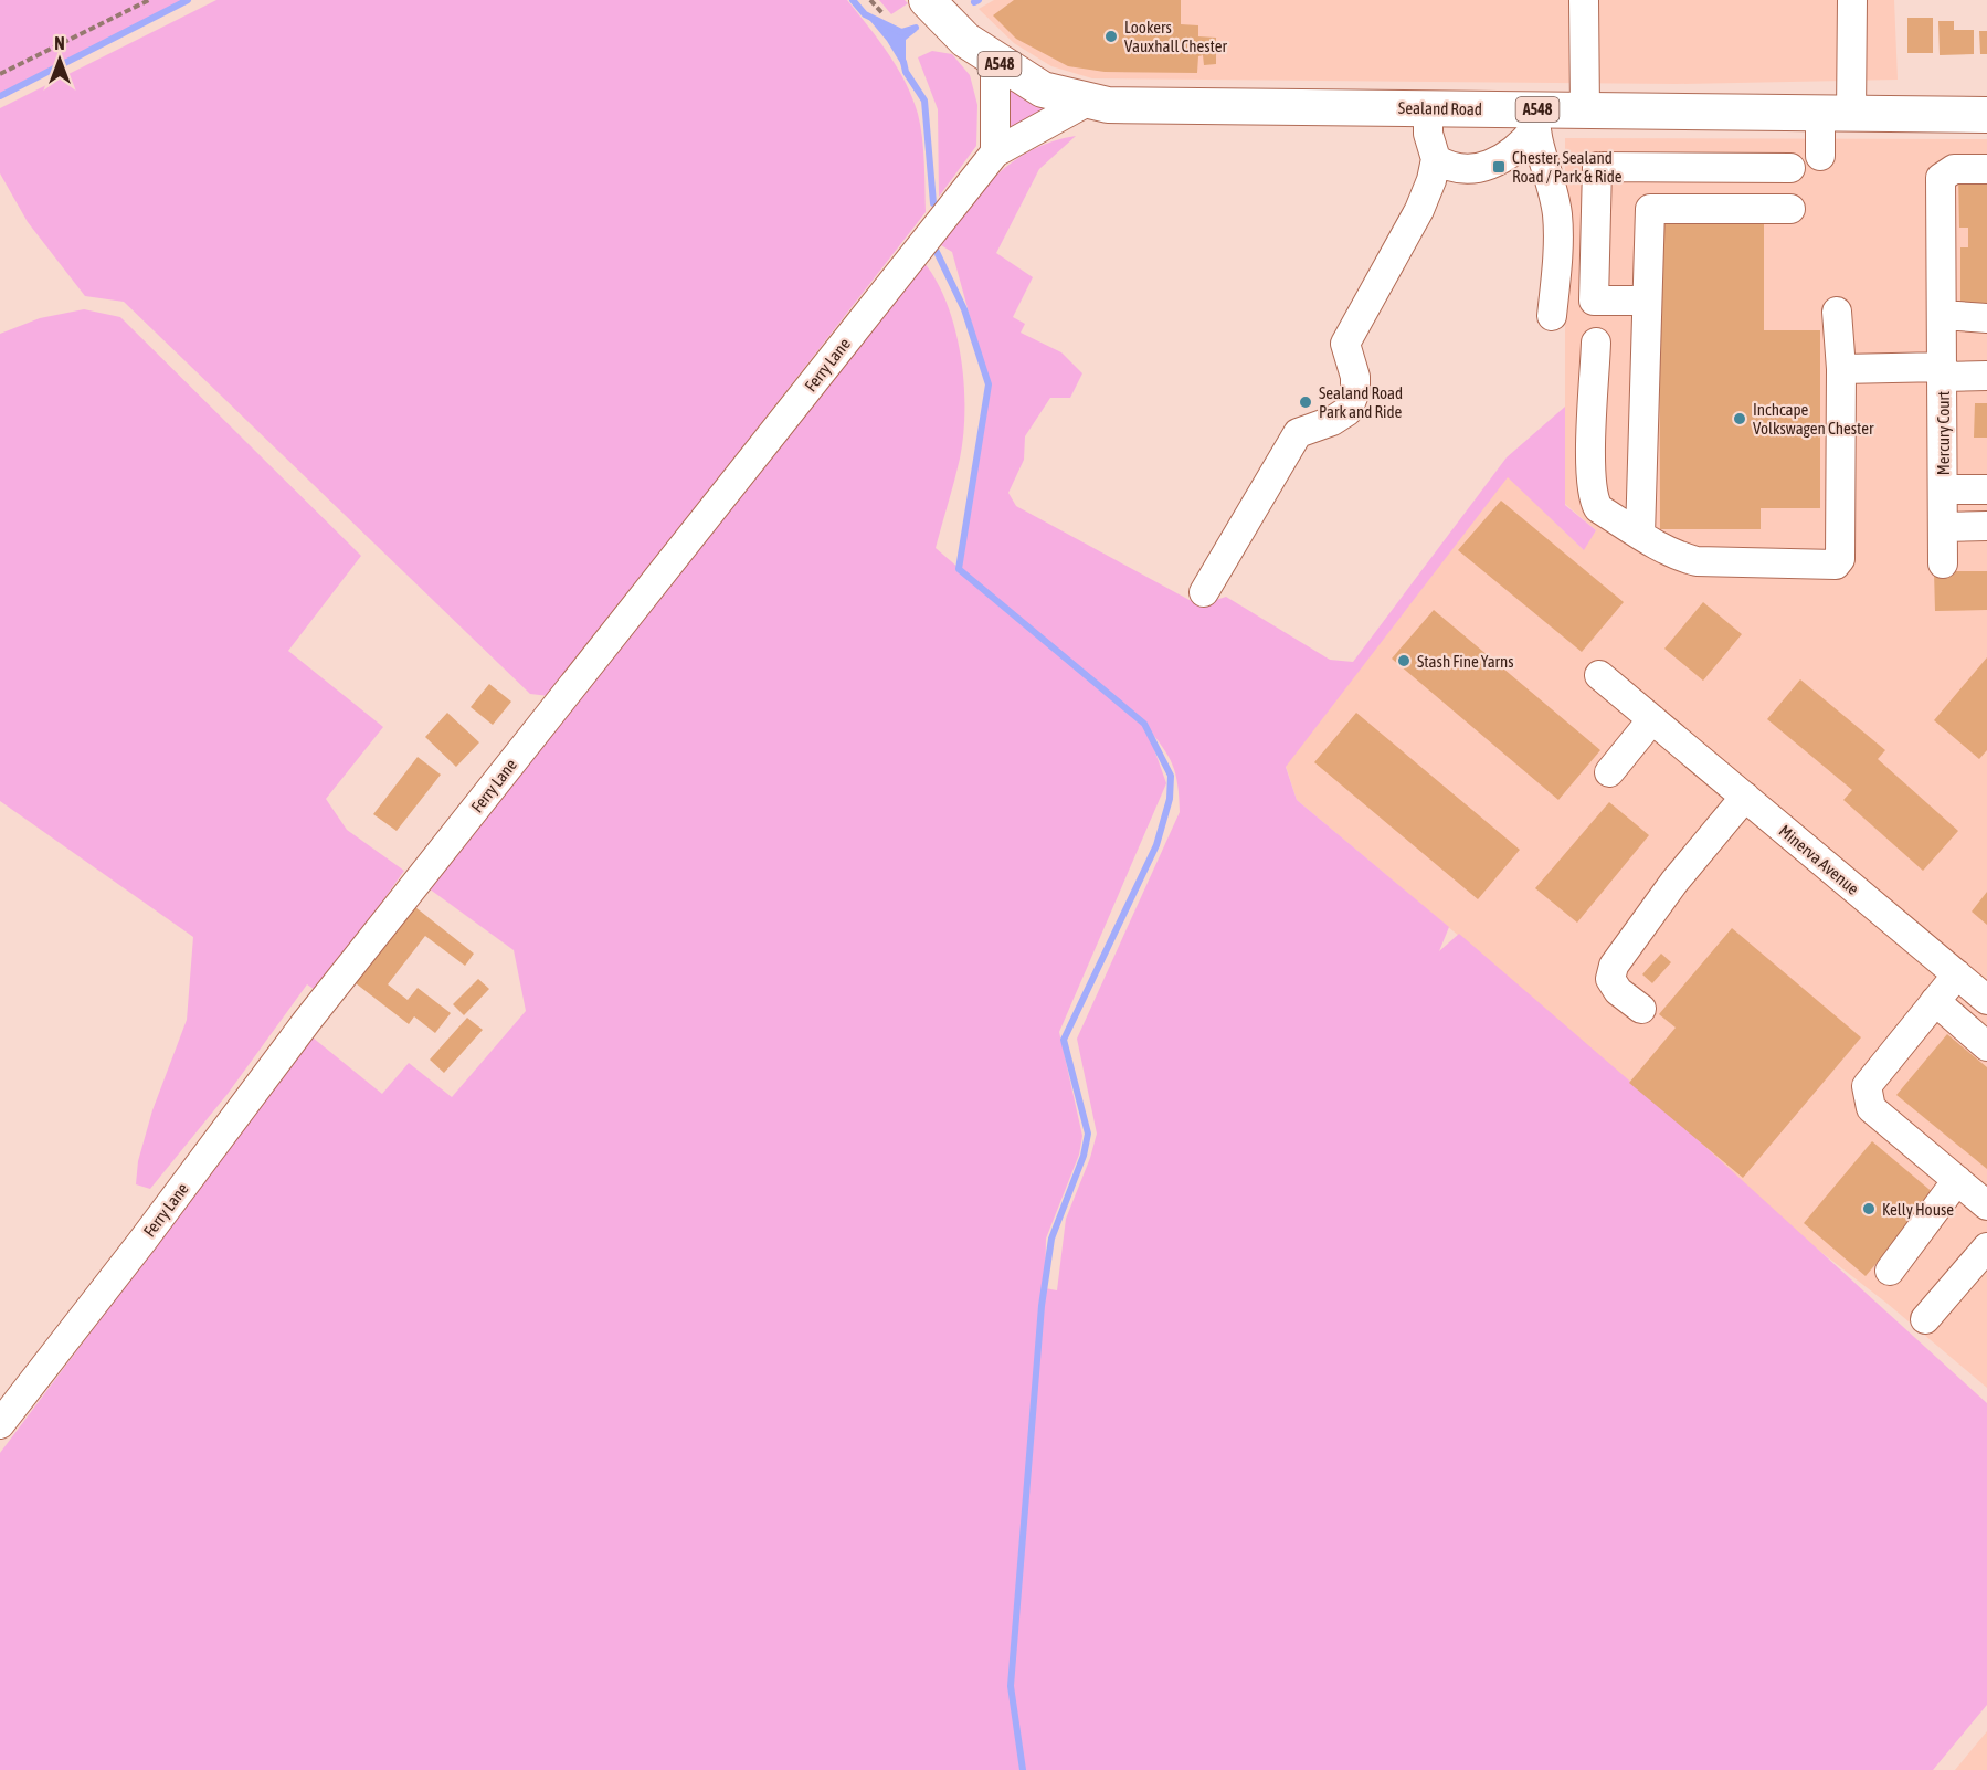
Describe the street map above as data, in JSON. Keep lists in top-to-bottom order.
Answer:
{
  "streets": {
    "main road": ["A548", "Sealand Road"],
    "street": ["Ferry Lane", "Mercury Court", "Minerva Avenue"]
  },
  "crossings": [
    ["Sealand Road", "Ferry Lane"]
  ],
  "places": {
    "other": [
      "Lookers Vauxhall Chester",
      "Sealand Road Park and Ride",
      "Inchcape Volkswagen Chester",
      "Stash Fine Yarns",
      "Kelly House"
    ],
    "transit": ["Chester, Sealand Road / Park & Ride"]
  },
  "north": "top"
}
